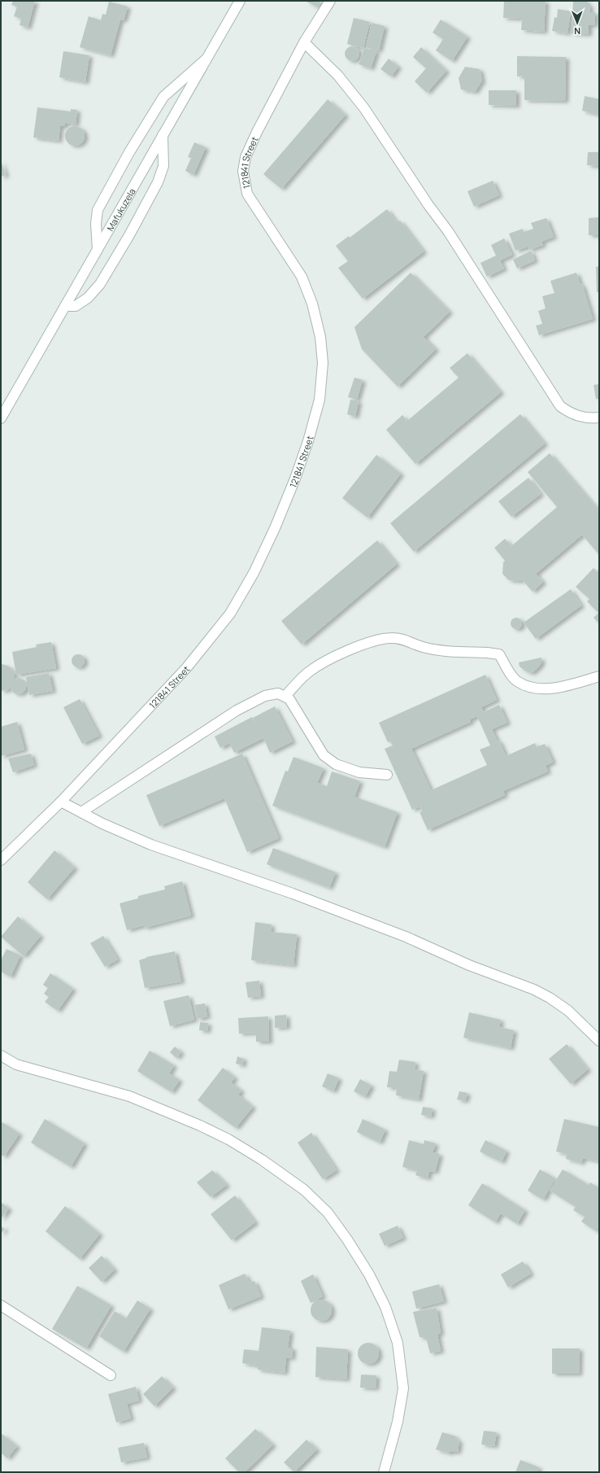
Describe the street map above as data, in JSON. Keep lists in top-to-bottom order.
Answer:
{
  "streets": {
    "street": ["121841 Street", "Mafukuzela"]
  },
  "north": "bottom"
}
